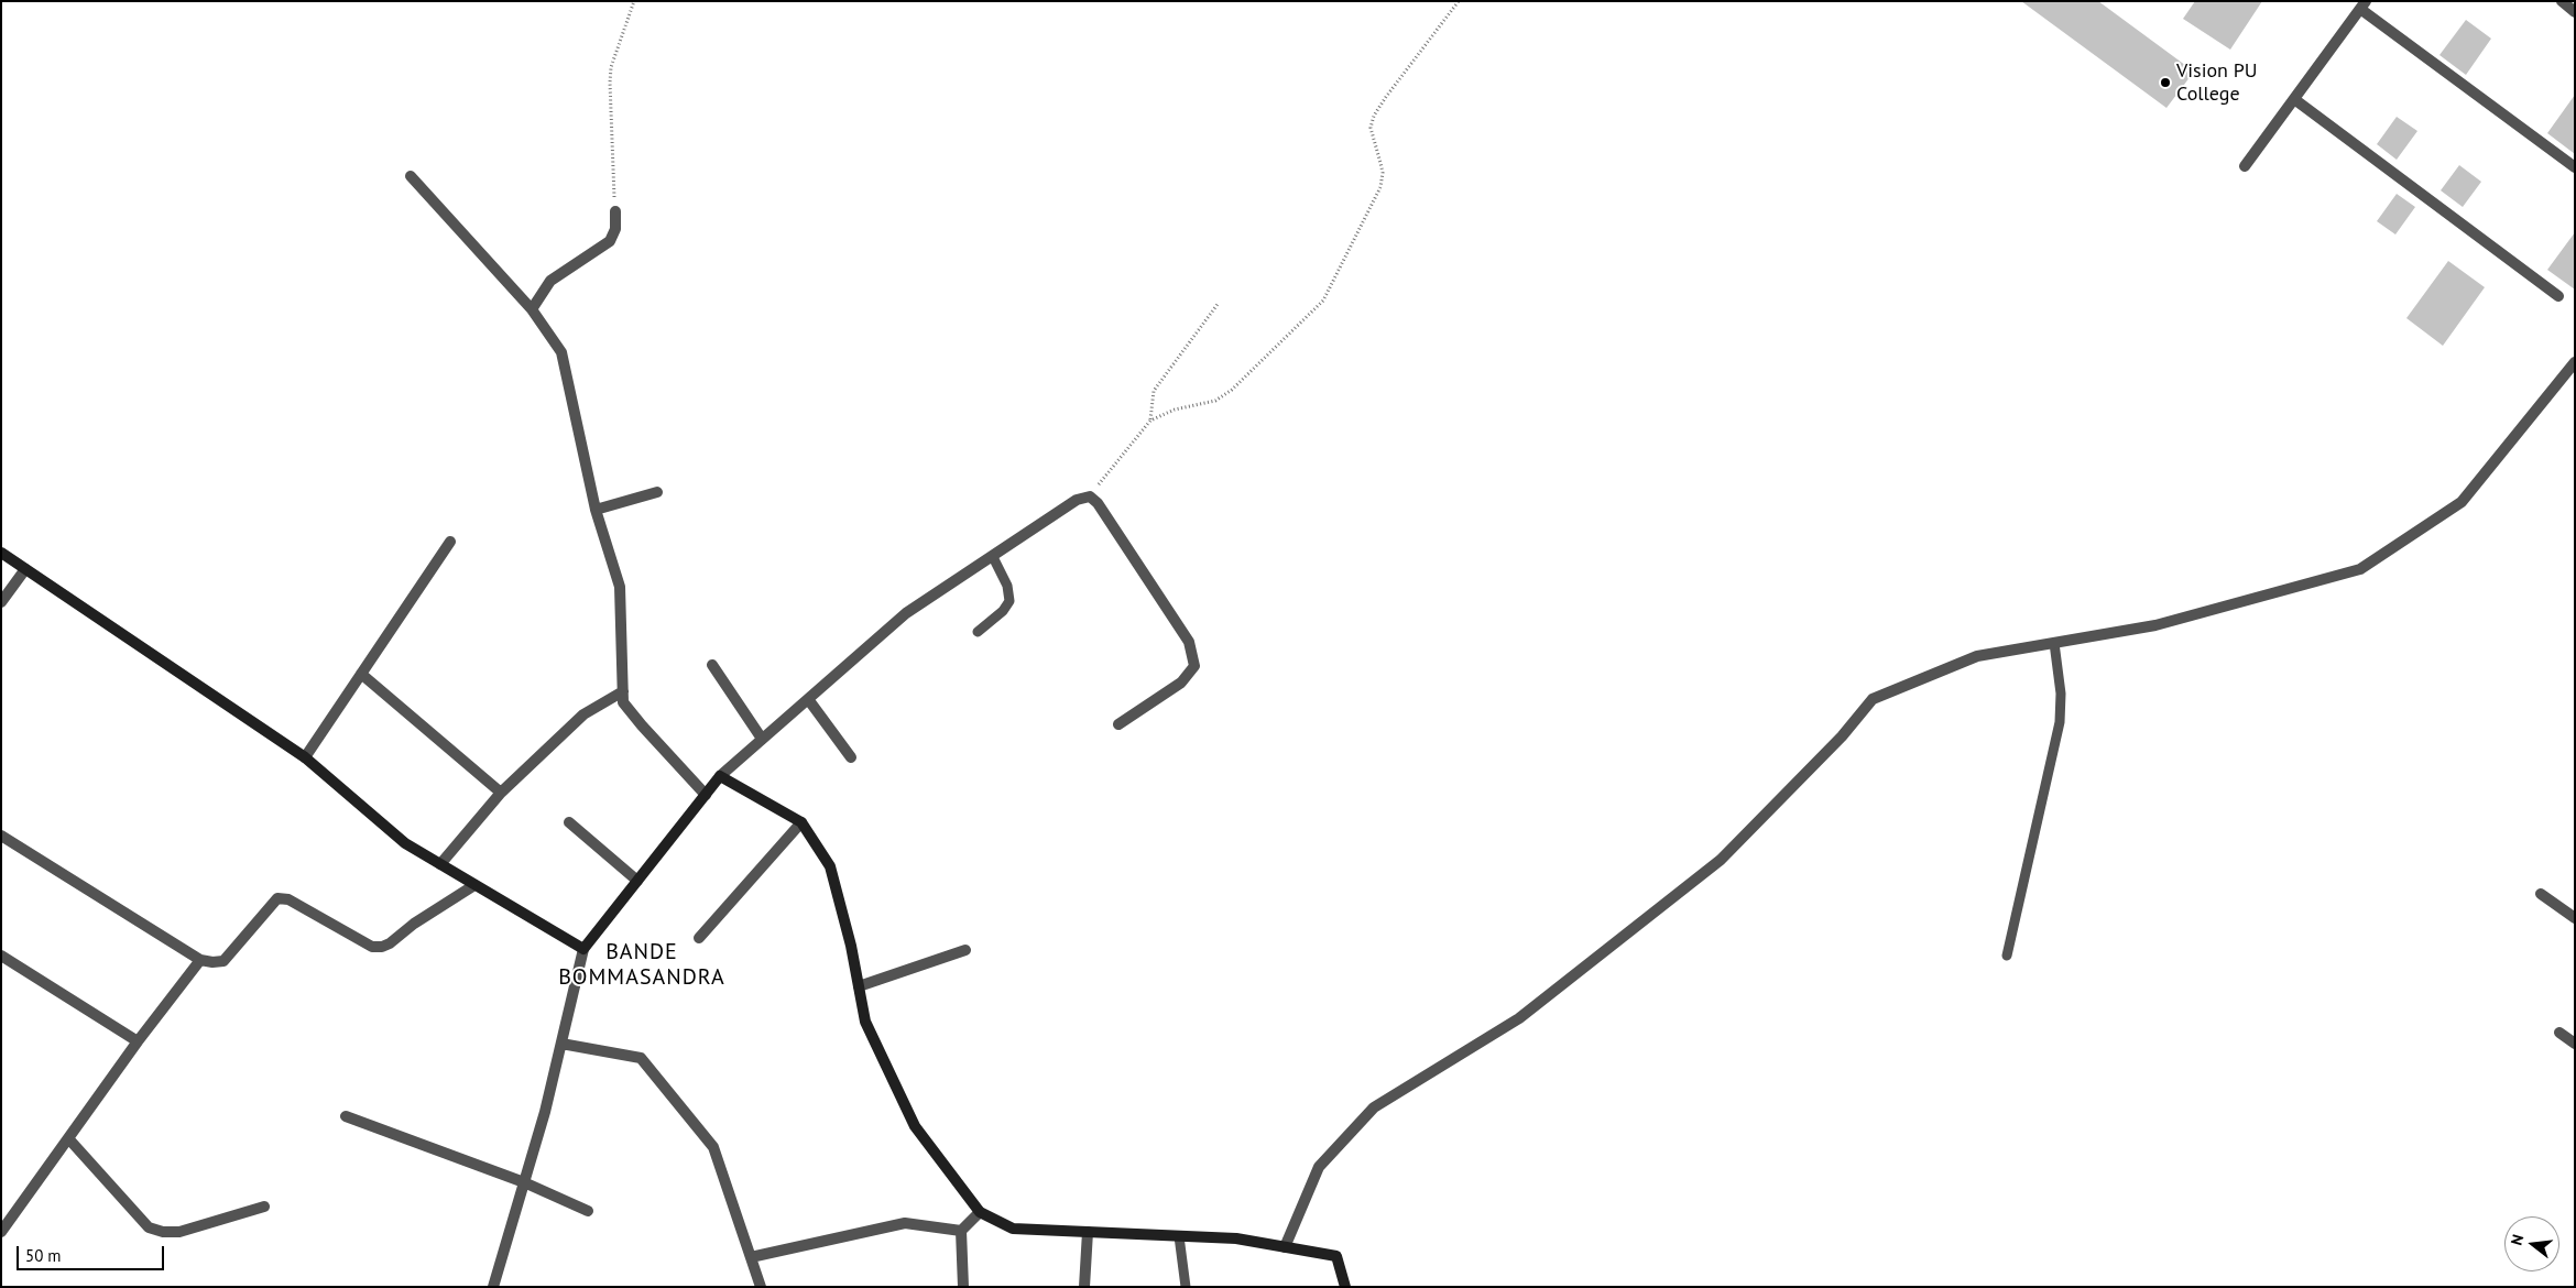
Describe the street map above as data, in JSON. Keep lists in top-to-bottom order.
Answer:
{
  "districts": ["BANDE BOMMASANDRA"],
  "places": ["Vision PU College"],
  "scale_bar": "50 m",
  "north": "left"
}
